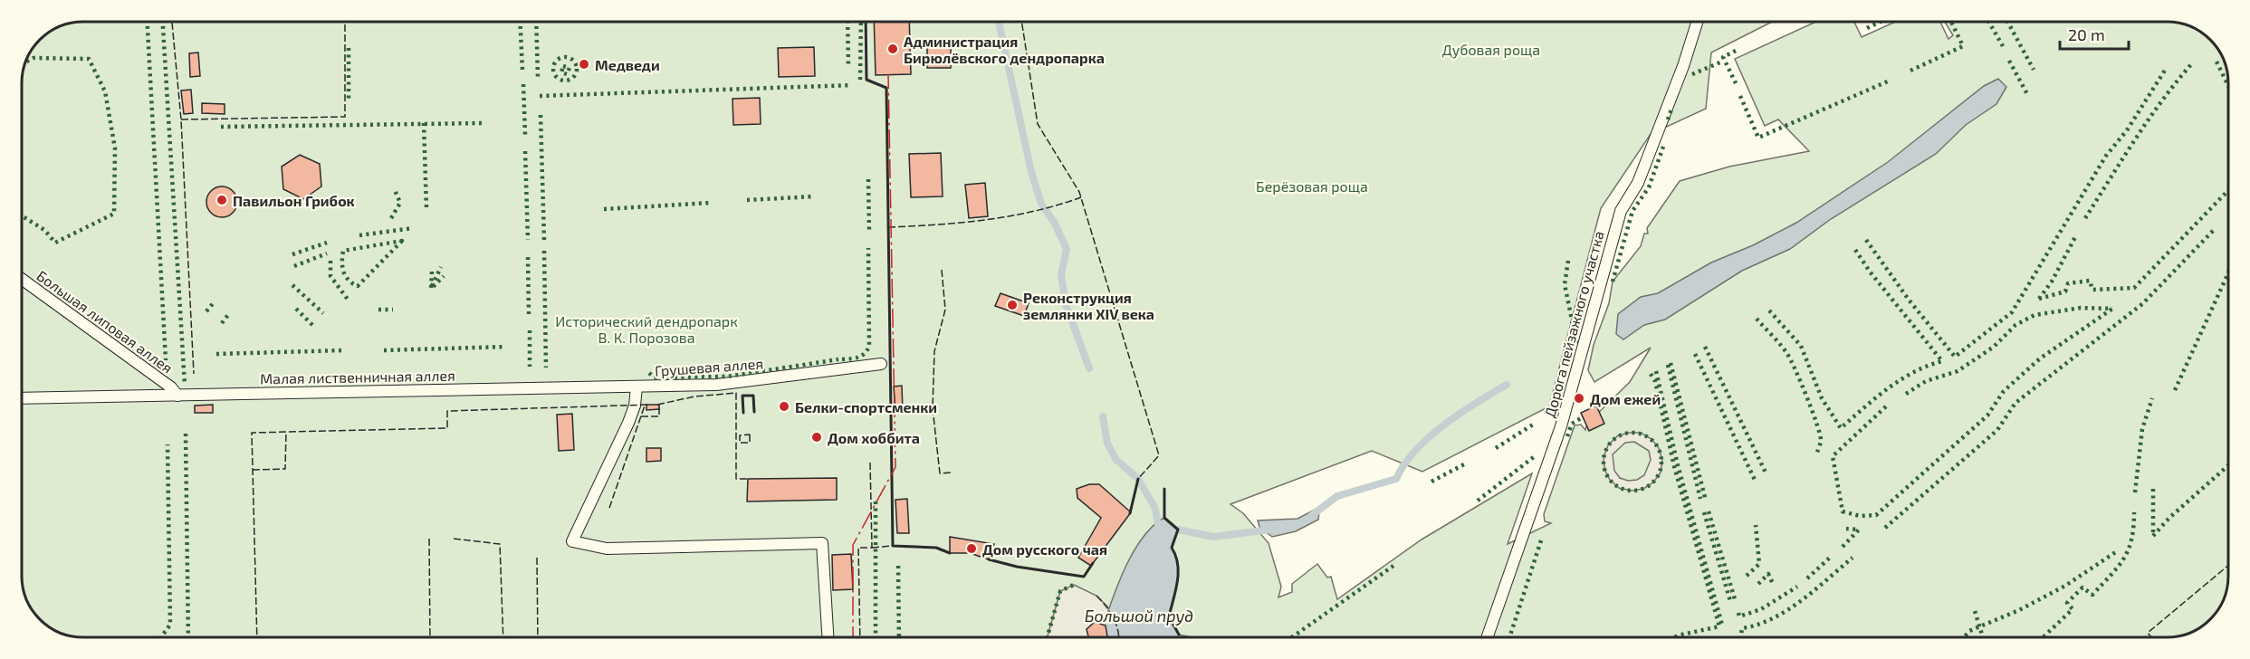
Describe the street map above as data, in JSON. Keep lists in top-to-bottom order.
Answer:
{
  "streets": {
    "lane": [
      "Большая липовая аллея",
      "Дорога пейзажного участка",
      "Грушевая аллея",
      "Малая лиственничная аллея"
    ]
  },
  "crossings": [
    ["Большая липовая аллея", "Малая лиственничная аллея"],
    ["Грушевая аллея", "Малая лиственничная аллея"]
  ],
  "water": ["Большой пруд"],
  "parks": ["Дубовая роща", "Берёзовая роща", "Исторический дендропарк В. К. Порозова"],
  "places": [
    "Администрация Бирюлёвского дендропарка",
    "Медведи",
    "Павильон Грибок",
    "Реконструкция землянки XIV века",
    "Дом ежей",
    "Белки-спортсменки",
    "Дом хоббита",
    "Дом русского чая"
  ],
  "scale_bar": "20 m"
}
